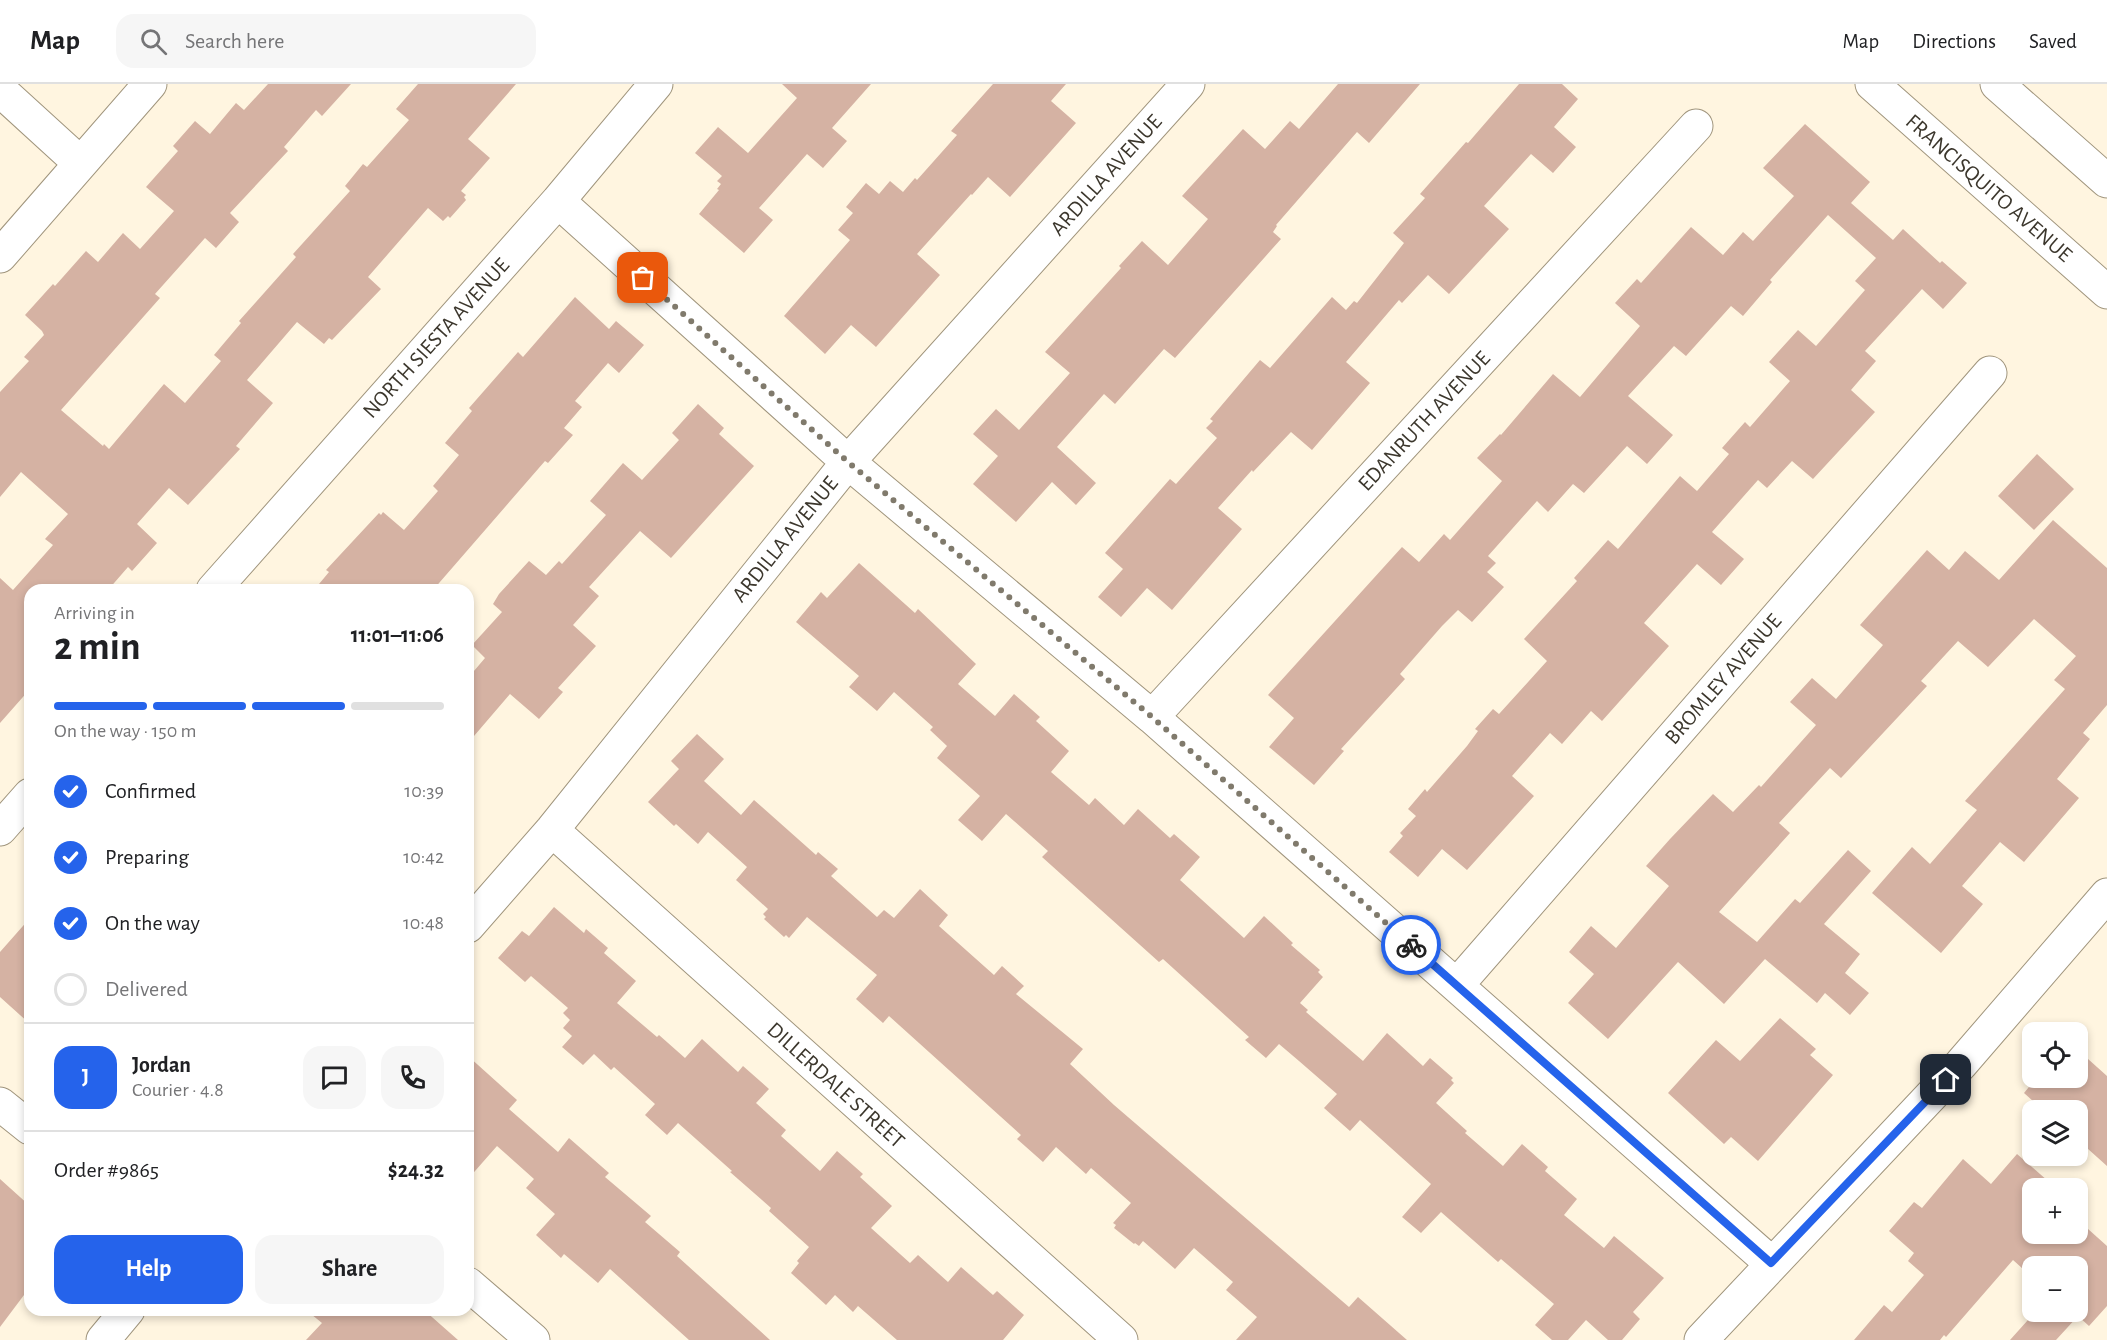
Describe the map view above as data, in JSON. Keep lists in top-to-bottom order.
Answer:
{
  "streets": {
    "street": [
      "ARDILLA AVENUE",
      "FRANCISQUITO AVENUE",
      "NORTH SIESTA AVENUE",
      "EDANRUTH AVENUE",
      "BROMLEY AVENUE",
      "DILLERDALE STREET"
    ]
  },
  "crossings": [
    ["ARDILLA AVENUE", "DILLERDALE STREET"]
  ],
  "page": {
    "header": "Map",
    "search": "Search here",
    "nav": ["Map", "Directions", "Saved"],
    "heading": ["2 min", "Arriving in", "11:01–11:06"],
    "panel": [
      "Jordan",
      "Courier · 4.8",
      "Order #9865",
      "$24.32"
    ],
    "bar": "On the way · 150 m",
    "list": [
      ["Confirmed", "10:39"],
      ["Preparing", "10:42"],
      ["On the way", "10:48"],
      "Delivered"
    ],
    "map_buttons": ["+", "−"],
    "round": "J",
    "buttons": ["Help", "Share"]
  }
}
